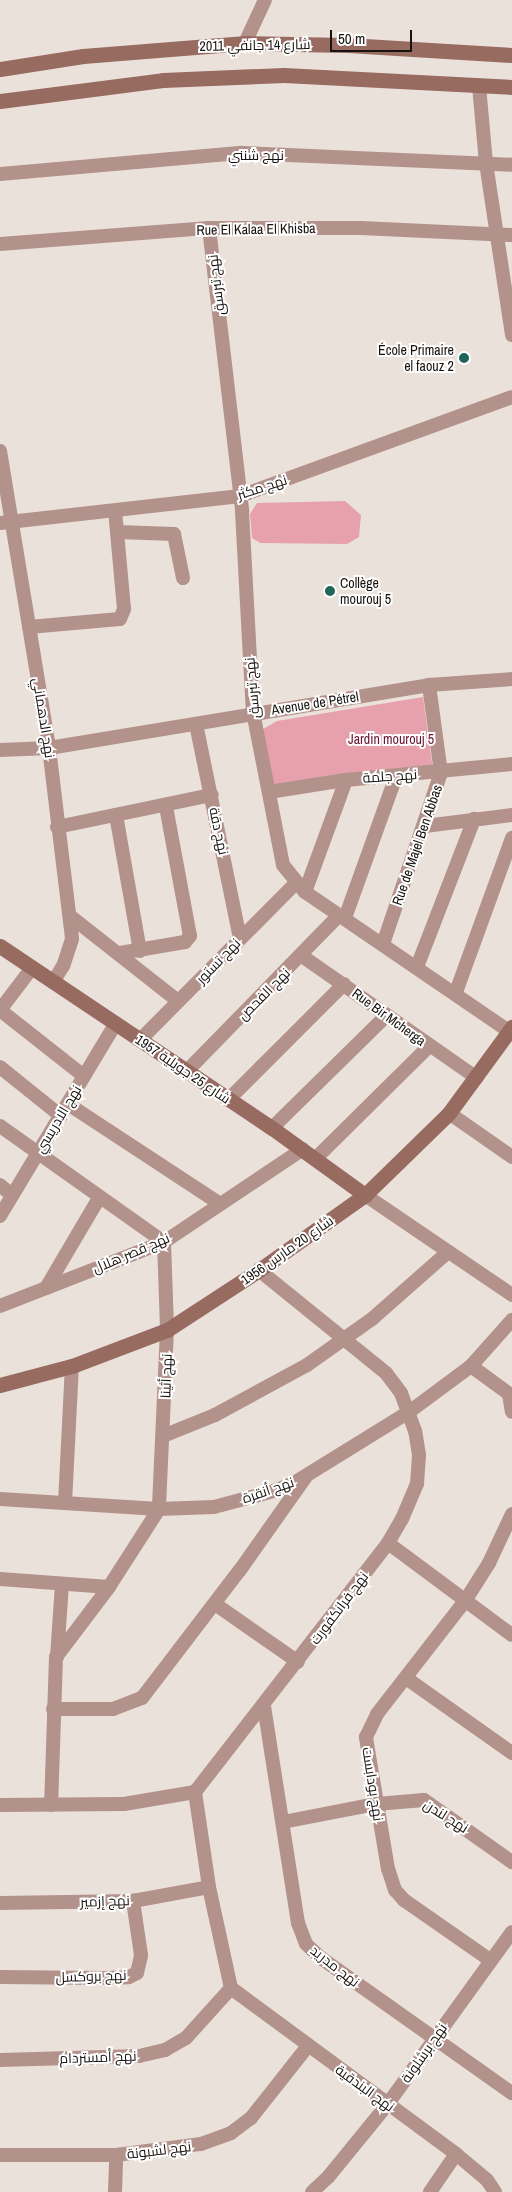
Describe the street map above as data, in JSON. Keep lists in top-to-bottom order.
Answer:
{
  "streets": {
    "street": [
      "شارع 14 جانفي 2011",
      "نهج شنني",
      "Rue El Kalaa El Khisba",
      "نهج تبرسق",
      "نهج مكثر",
      "Avenue de Pétrel",
      "نهج الدهماني",
      "نهج جلمة",
      "نهج دقة",
      "Rue de Majel Ben Abbas",
      "نهج تستور",
      "نهج الفحص",
      "Rue Bir Mcherga",
      "شارع 25 جويلية 1957",
      "نهج الادريسي",
      "شارع 20 مارس 1956",
      "نهج قصر هلال",
      "نهج أثينا",
      "نهج أنقرة",
      "نهج فرانكفورت",
      "نهج بودابست",
      "نهج لندن",
      "نهج إزمير",
      "نهج مدريد",
      "نهج بروكسل",
      "نهج برشلونة",
      "نهج أمستردام",
      "نهج البندقية",
      "نهج لشبونة"
    ]
  },
  "crossings": [
    ["Rue El Kalaa El Khisba", "نهج تبرسق"],
    ["نهج تبرسق", "نهج مكثر"],
    ["نهج تبرسق", "Avenue de Pétrel"],
    ["نهج تبرسق", "نهج جلمة"],
    ["نهج تبرسق", "Rue de Majel Ben Abbas"],
    ["نهج تبرسق", "نهج تستور"],
    ["نهج تبرسق", "نهج الفحص"],
    ["نهج تبرسق", "شارع 20 مارس 1956"],
    ["نهج مكثر", "نهج الدهماني"],
    ["Avenue de Pétrel", "نهج الدهماني"],
    ["Avenue de Pétrel", "نهج دقة"],
    ["Avenue de Pétrel", "Rue de Majel Ben Abbas"],
    ["نهج الدهماني", "شارع 25 جويلية 1957"],
    ["نهج جلمة", "Rue de Majel Ben Abbas"],
    ["نهج دقة", "نهج تستور"],
    ["نهج تستور", "شارع 25 جويلية 1957"],
    ["نهج الفحص", "Rue Bir Mcherga"],
    ["نهج الفحص", "شارع 25 جويلية 1957"],
    ["Rue Bir Mcherga", "شارع 20 مارس 1956"],
    ["شارع 25 جويلية 1957", "نهج الادريسي"],
    ["شارع 25 جويلية 1957", "شارع 20 مارس 1956"],
    ["شارع 25 جويلية 1957", "نهج قصر هلال"],
    ["شارع 20 مارس 1956", "نهج أثينا"],
    ["شارع 20 مارس 1956", "نهج فرانكفورت"],
    ["نهج قصر هلال", "نهج أثينا"],
    ["نهج أثينا", "نهج أنقرة"],
    ["نهج أنقرة", "نهج فرانكفورت"],
    ["نهج فرانكفورت", "نهج مدريد"],
    ["نهج بودابست", "نهج لندن"],
    ["نهج بودابست", "نهج برشلونة"],
    ["نهج لندن", "نهج مدريد"],
    ["نهج إزمير", "نهج بروكسل"],
    ["نهج مدريد", "نهج برشلونة"],
    ["نهج برشلونة", "نهج البندقية"],
    ["نهج أمستردام", "نهج البندقية"],
    ["نهج البندقية", "نهج لشبونة"]
  ],
  "parks": ["Jardin mourouj 5"],
  "places": ["École Primaire el faouz 2", "Collège mourouj 5"],
  "scale_bar": "50 m"
}
